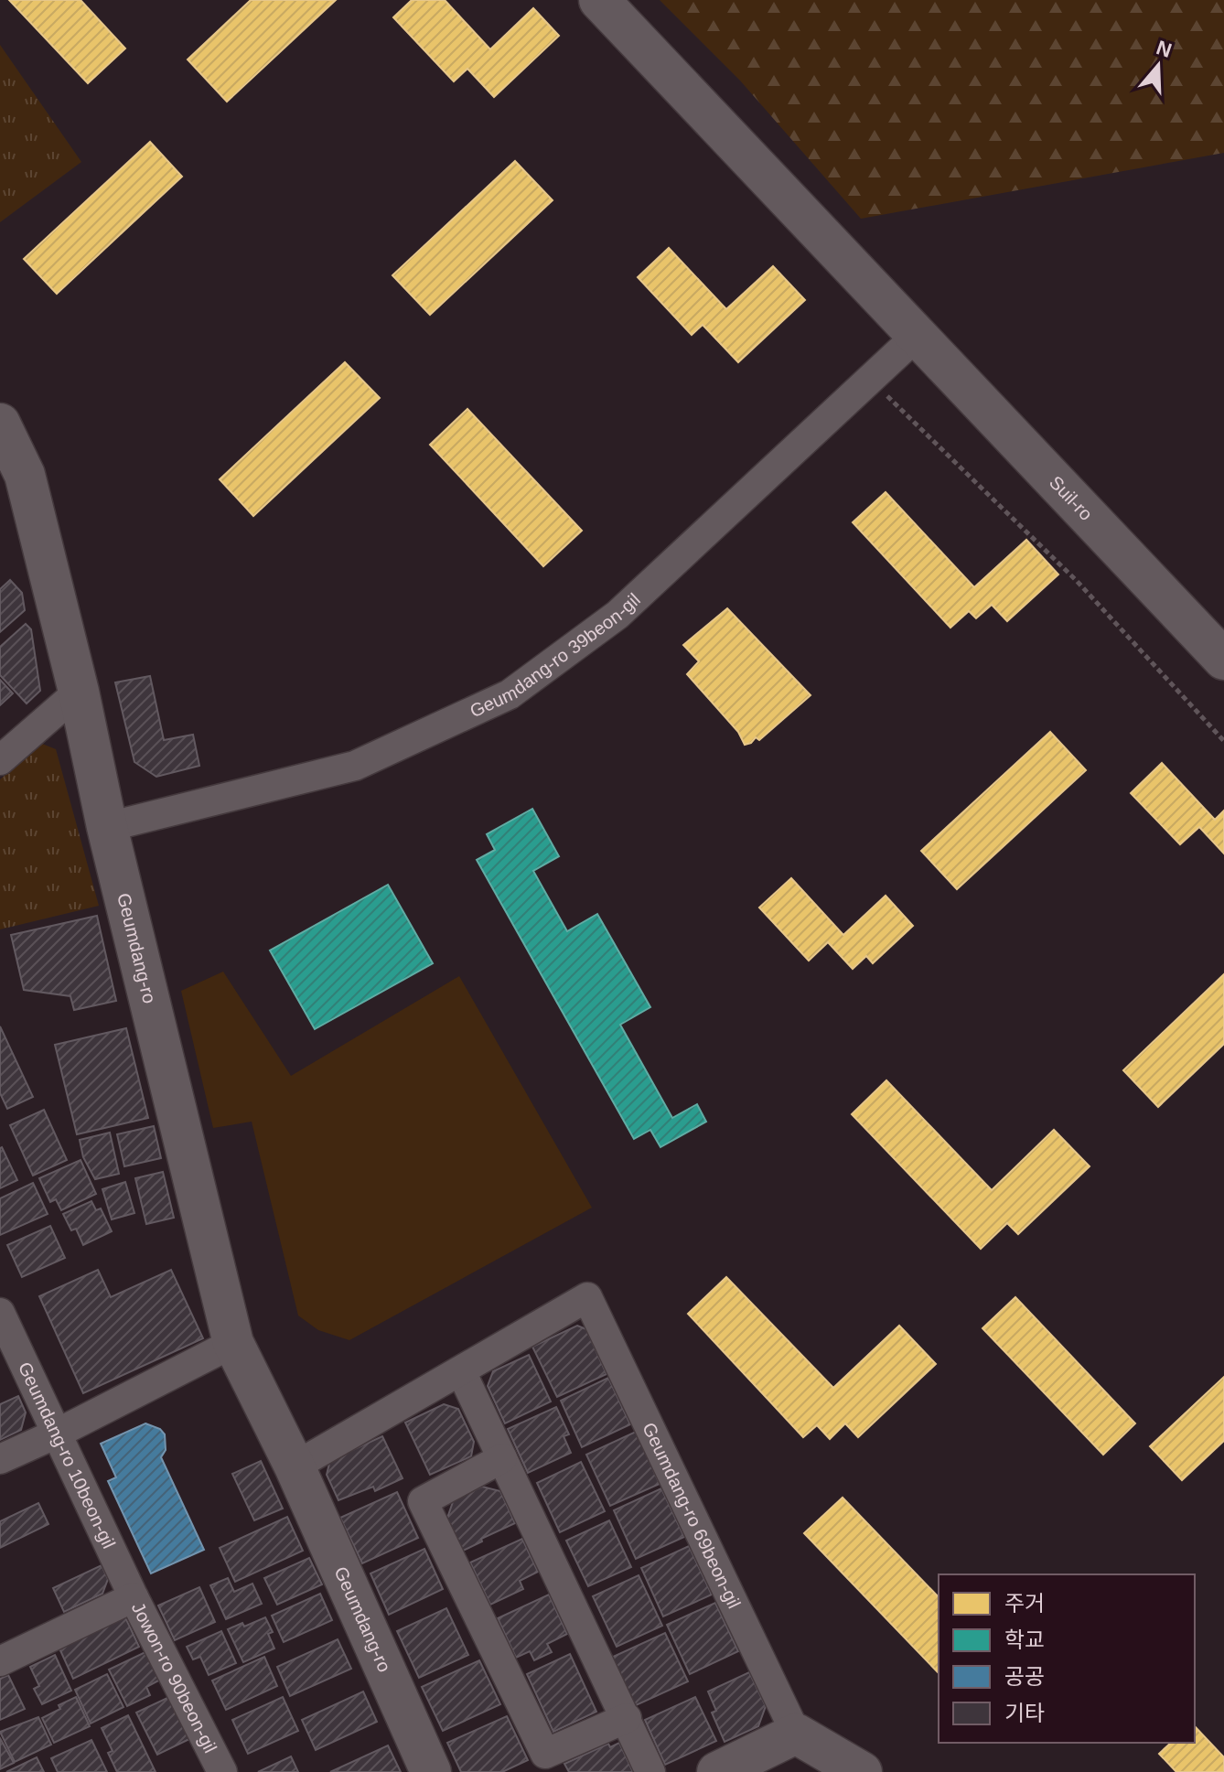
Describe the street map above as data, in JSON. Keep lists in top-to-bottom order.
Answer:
{
  "streets": {
    "street": [
      "Suil-ro",
      "Geumdang-ro 39beon-gil",
      "Geumdang-ro",
      "Geumdang-ro 10beon-gil",
      "Geumdang-ro 69beon-gil",
      "Jowon-ro 90beon-gil"
    ]
  },
  "crossings": [
    ["Suil-ro", "Geumdang-ro 39beon-gil"],
    ["Geumdang-ro 39beon-gil", "Geumdang-ro"],
    ["Geumdang-ro 10beon-gil", "Jowon-ro 90beon-gil"]
  ],
  "legend": [
    "주거",
    "학교",
    "공공",
    "기타"
  ],
  "north": "top"
}
